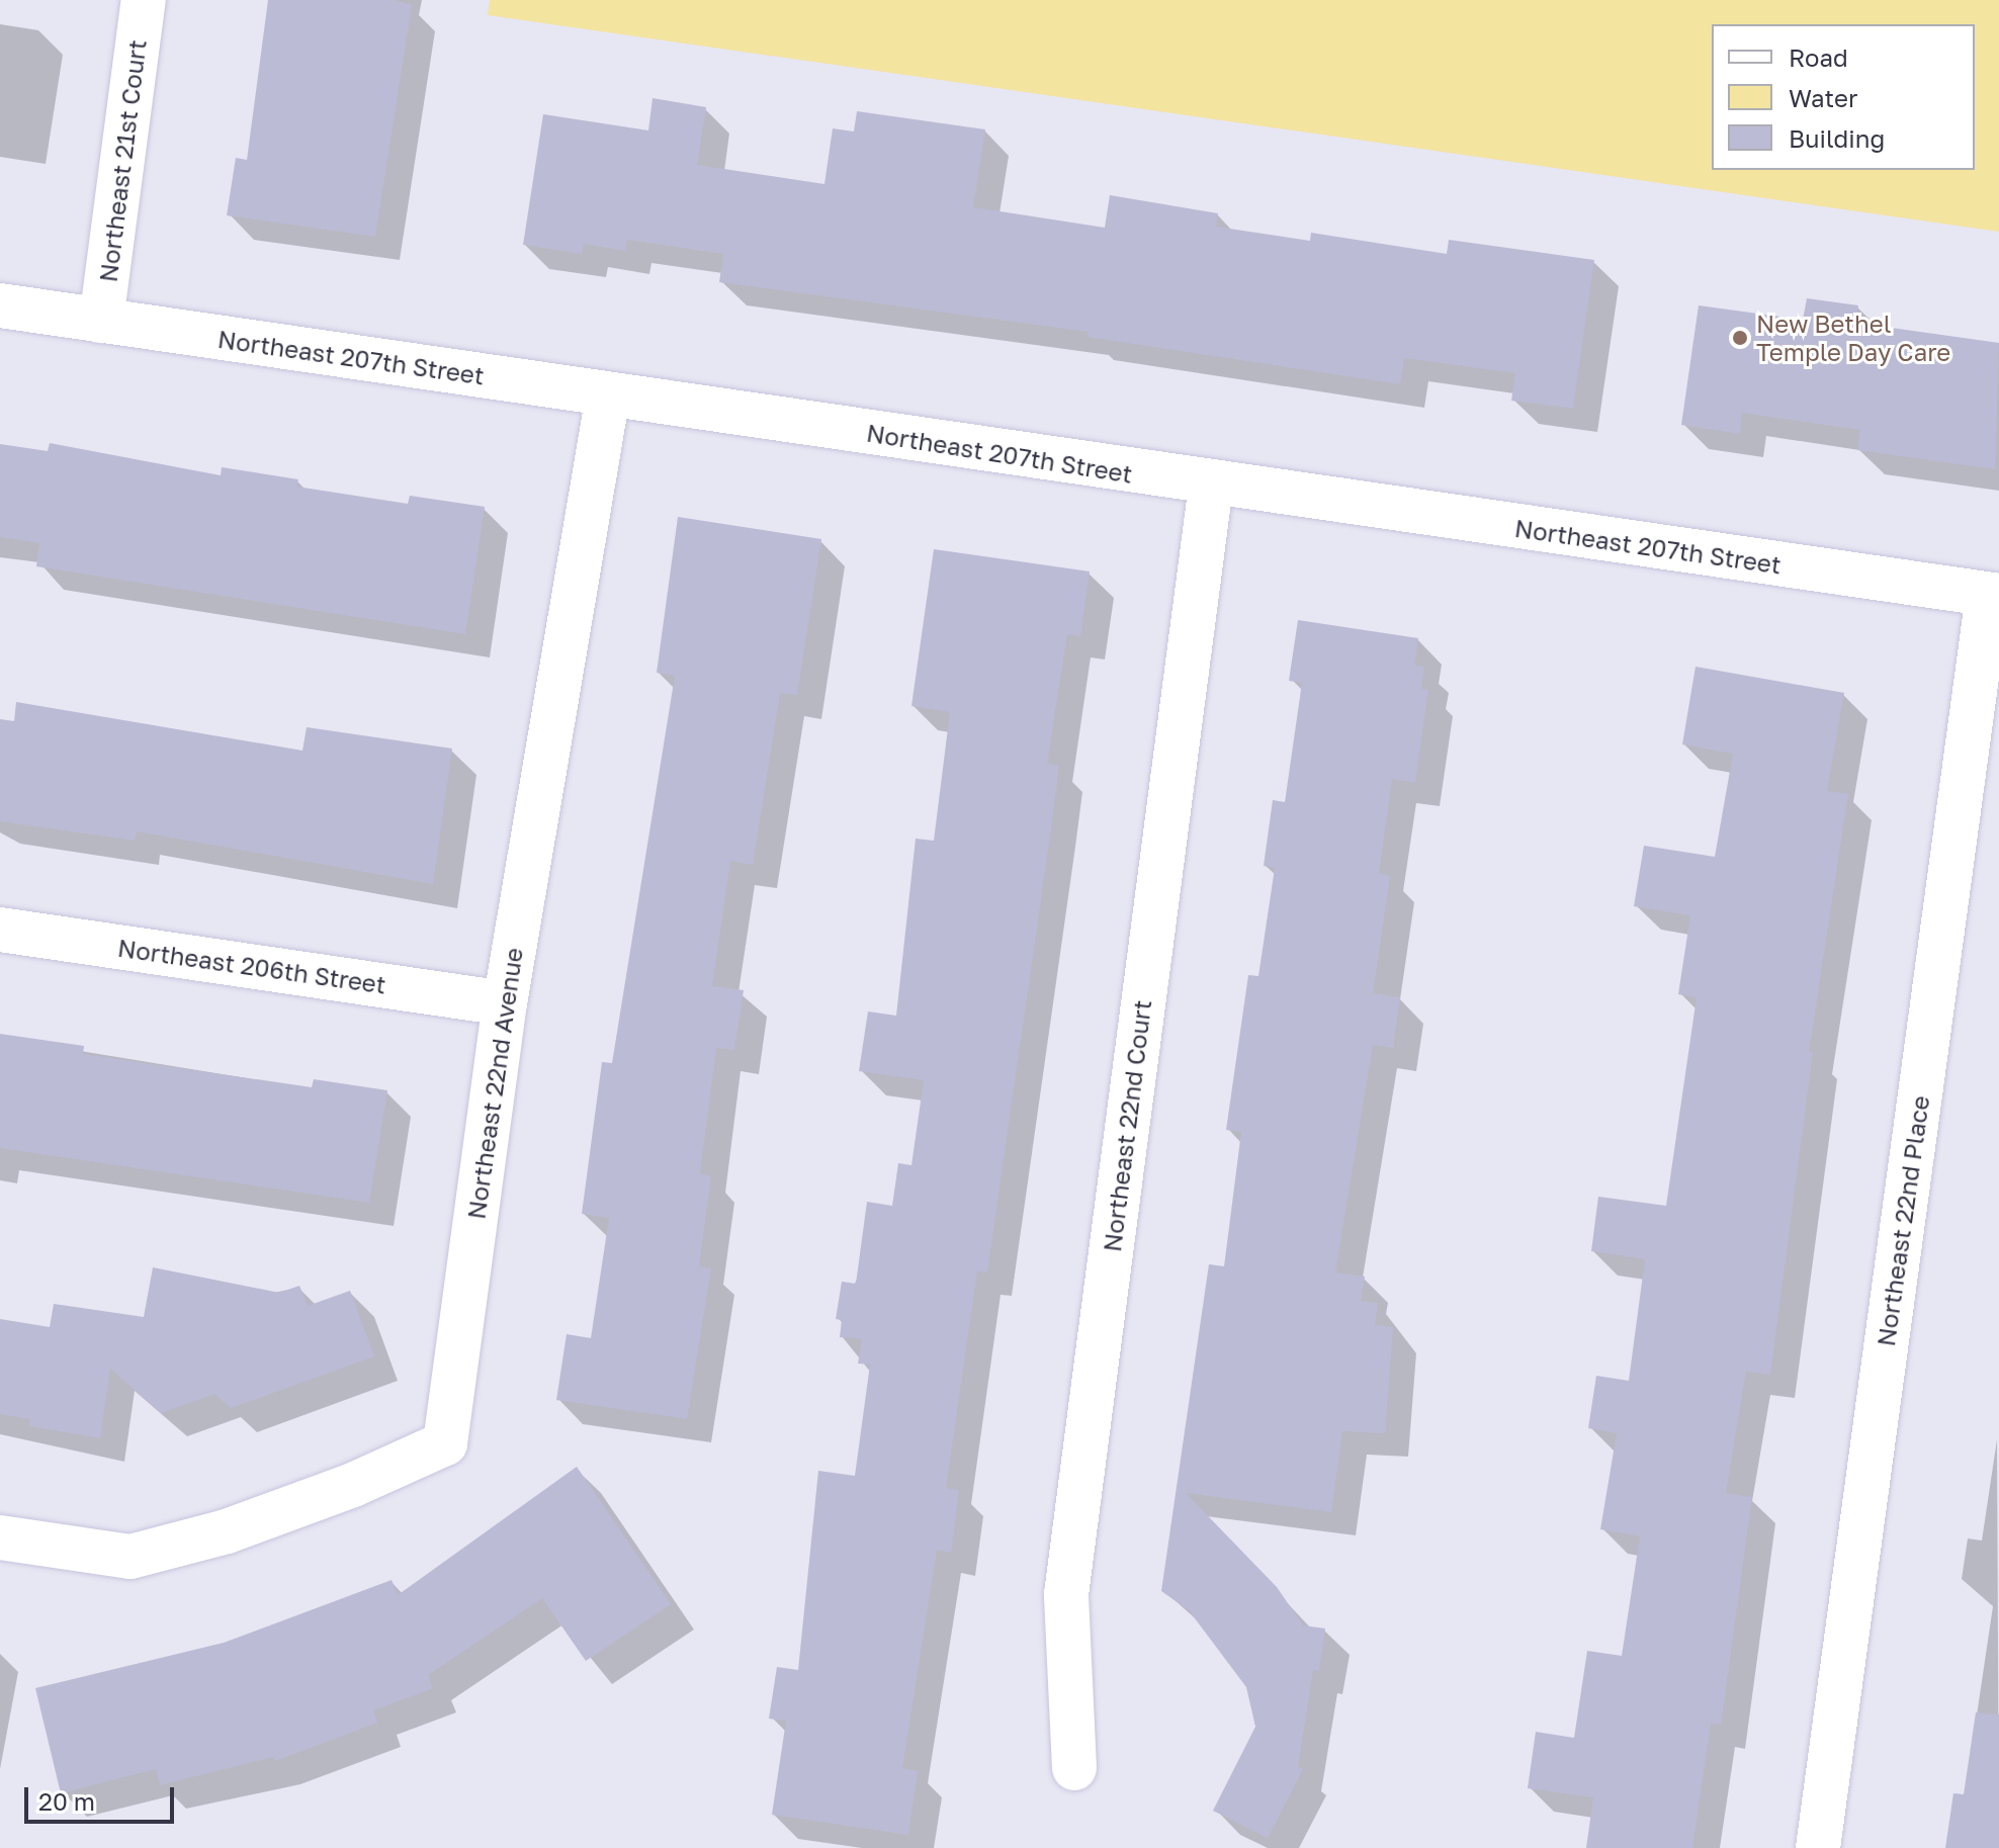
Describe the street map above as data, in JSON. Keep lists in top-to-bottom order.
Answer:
{
  "streets": {
    "street": [
      "Northeast 21st Court",
      "Northeast 207th Street",
      "Northeast 206th Street",
      "Northeast 22nd Avenue",
      "Northeast 22nd Court",
      "Northeast 22nd Place"
    ]
  },
  "crossings": [
    ["Northeast 21st Court", "Northeast 207th Street"],
    ["Northeast 207th Street", "Northeast 22nd Avenue"],
    ["Northeast 207th Street", "Northeast 22nd Court"],
    ["Northeast 207th Street", "Northeast 22nd Place"],
    ["Northeast 206th Street", "Northeast 22nd Avenue"]
  ],
  "places": ["New Bethel Temple Day Care"],
  "legend": ["Road", "Water", "Building"],
  "scale_bar": "20 m"
}
